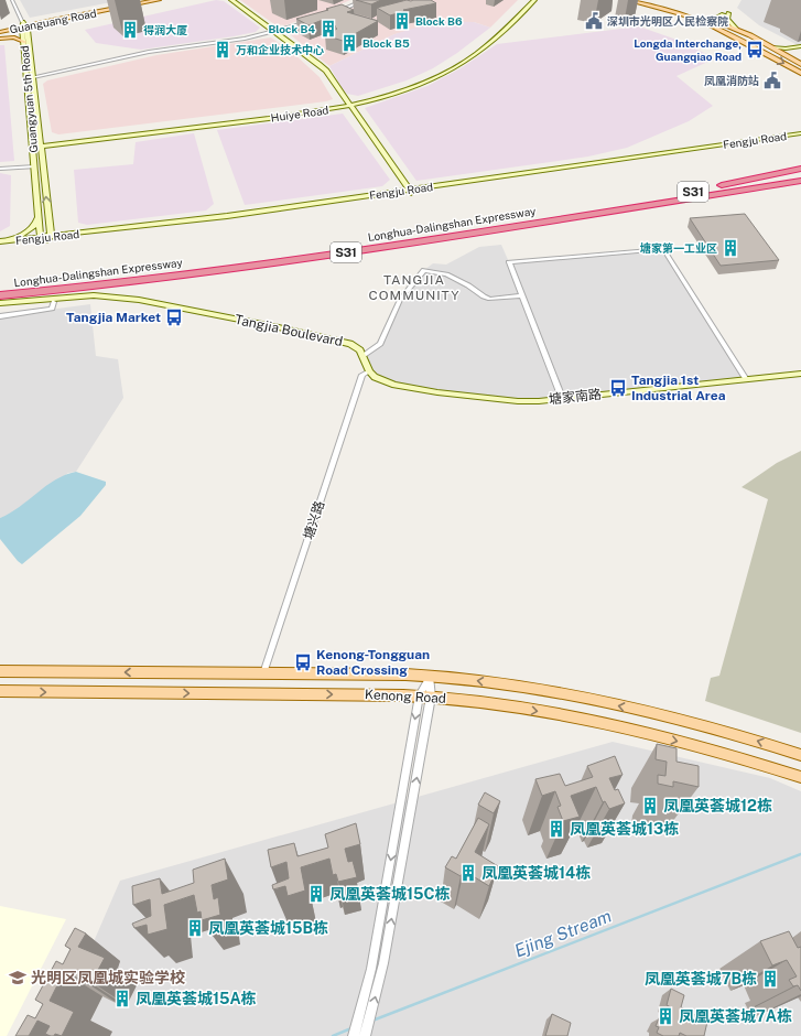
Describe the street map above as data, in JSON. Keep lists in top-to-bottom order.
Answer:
{
  "streets": {
    "highway": ["S31", "Longhua-Dalingshan Expressway"],
    "main road": ["Guanguang Road", "Kenong Road"],
    "street": [
      "Guangyuan 5th Road",
      "Huiye Road",
      "Fengju Road",
      "Tangjia Boulevard",
      "塘家南路",
      "塘兴路"
    ]
  },
  "crossings": [
    ["Guanguang Road", "Guangyuan 5th Road"],
    ["Guangyuan 5th Road", "Huiye Road"],
    ["Guangyuan 5th Road", "Fengju Road"],
    ["塘家南路", "塘兴路"],
    ["塘兴路", "Kenong Road"]
  ],
  "districts": ["TANGJIA COMMUNITY"],
  "water": ["Ejing Stream"],
  "places": {
    "building": [
      "Block B6",
      "Block B4",
      "得润大厦",
      "Block B5",
      "万和企业技术中心",
      "塘家第一工业区",
      "凤凰英荟城12栋",
      "凤凰英荟城13栋",
      "凤凰英荟城14栋",
      "凤凰英荟城15C栋",
      "凤凰英荟城15B栋",
      "凤凰英荟城7B栋",
      "凤凰英荟城15A栋",
      "凤凰英荟城7A栋"
    ],
    "public building": ["深圳市光明区人民检察院", "凤凰消防站"],
    "bus stop": [
      "Longda Interchange, Guangqiao Road",
      "Tangjia Market",
      "Tangjia 1st Industrial Area",
      "Kenong-Tongguan Road Crossing"
    ],
    "school or university": ["光明区凤凰城实验学校"]
  }
}
